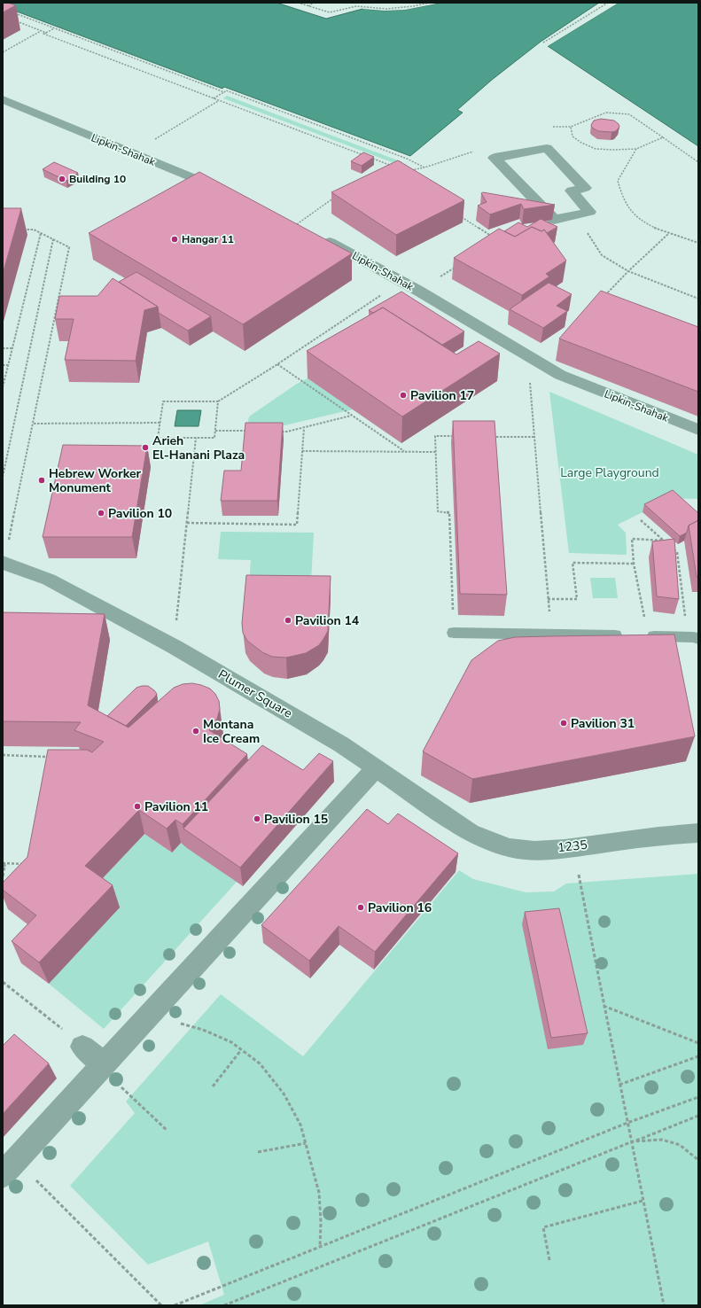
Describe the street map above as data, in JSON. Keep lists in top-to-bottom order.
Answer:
{
  "streets": {
    "street": ["Lipkin-Shahak", "Plumer Square", "1235"]
  },
  "crossings": [
    ["Plumer Square", "1235"]
  ],
  "parks": ["Large Playground"],
  "places": [
    "Building 10",
    "Hangar 11",
    "Pavilion 17",
    "Arieh El-Hanani Plaza",
    "Hebrew Worker Monument",
    "Pavilion 10",
    "Pavilion 14",
    "Pavilion 31",
    "Montana Ice Cream",
    "Pavilion 11",
    "Pavilion 15",
    "Pavilion 16"
  ]
}
